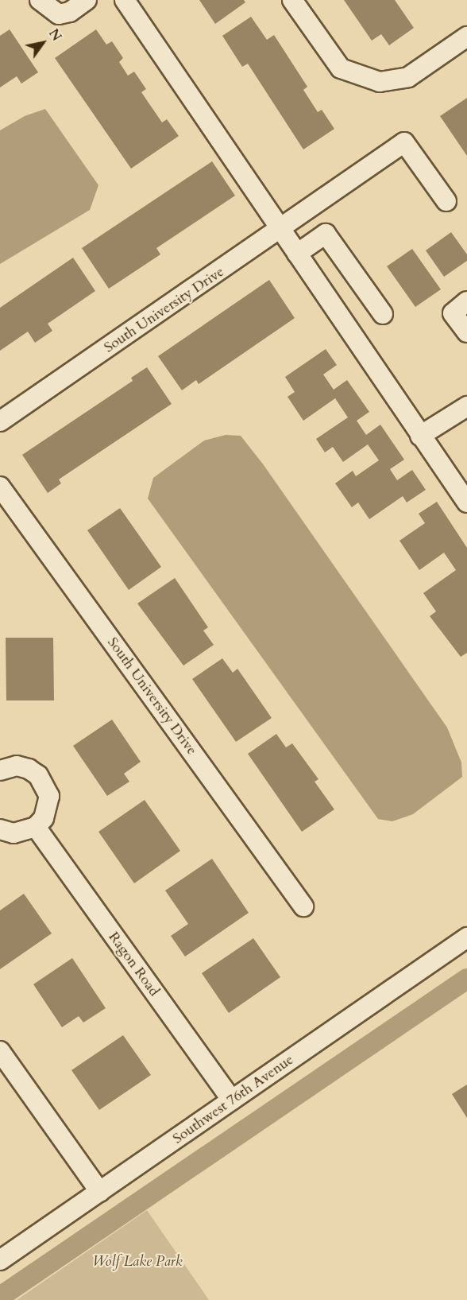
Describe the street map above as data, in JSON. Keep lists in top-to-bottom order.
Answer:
{
  "streets": {
    "street": ["South University Drive", "Ragon Road", "Southwest 76th Avenue"]
  },
  "crossings": [
    ["Ragon Road", "Southwest 76th Avenue"]
  ],
  "parks": ["Wolf Lake Park"],
  "north": "top right"
}
